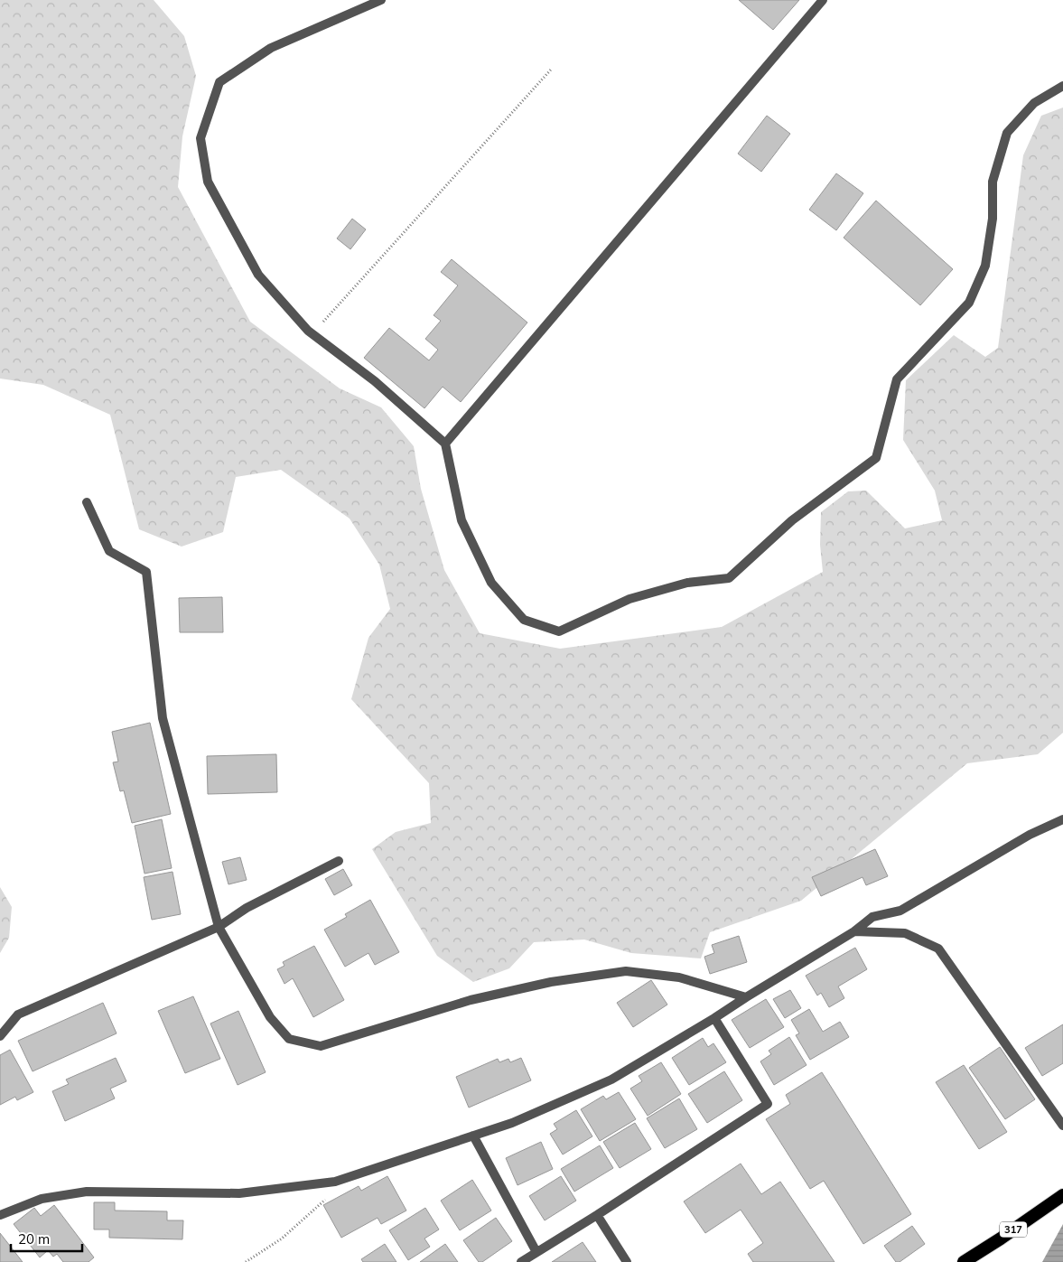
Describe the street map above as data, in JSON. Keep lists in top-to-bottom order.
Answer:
{
  "streets": {
    "highway": ["317"]
  },
  "scale_bar": "20 m"
}
